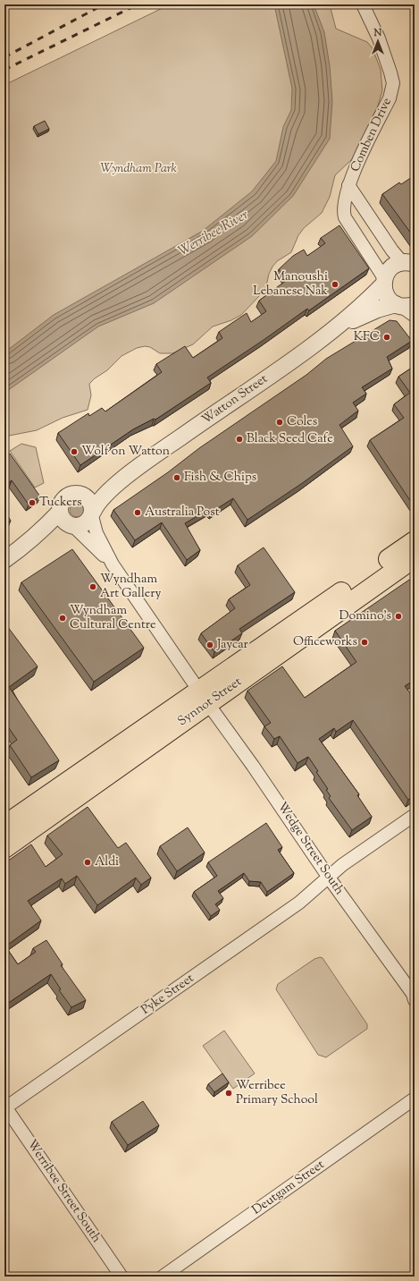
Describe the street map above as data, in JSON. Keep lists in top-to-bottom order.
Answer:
{
  "streets": {
    "highway": ["Synnot Street"],
    "street": [
      "Comben Drive",
      "Watton Street",
      "Wedge Street South",
      "Pyke Street",
      "Deutgam Street",
      "Werribee Street South"
    ]
  },
  "crossings": [
    ["Comben Drive", "Watton Street"],
    ["Watton Street", "Wedge Street South"],
    ["Synnot Street", "Wedge Street South"],
    ["Wedge Street South", "Pyke Street"],
    ["Pyke Street", "Werribee Street South"]
  ],
  "water": ["Werribee River"],
  "parks": ["Wyndham Park"],
  "places": [
    "Manoushi Lebanese Nak",
    "KFC",
    "Coles",
    "Black Seed Cafe",
    "Wolf on Watton",
    "Fish & Chips",
    "Tuckers",
    "Australia Post",
    "Wyndham Art Gallery",
    "Domino's",
    "Wyndham Cultural Centre",
    "Officeworks",
    "Jaycar",
    "Aldi",
    "Werribee Primary School"
  ],
  "north": "top"
}
